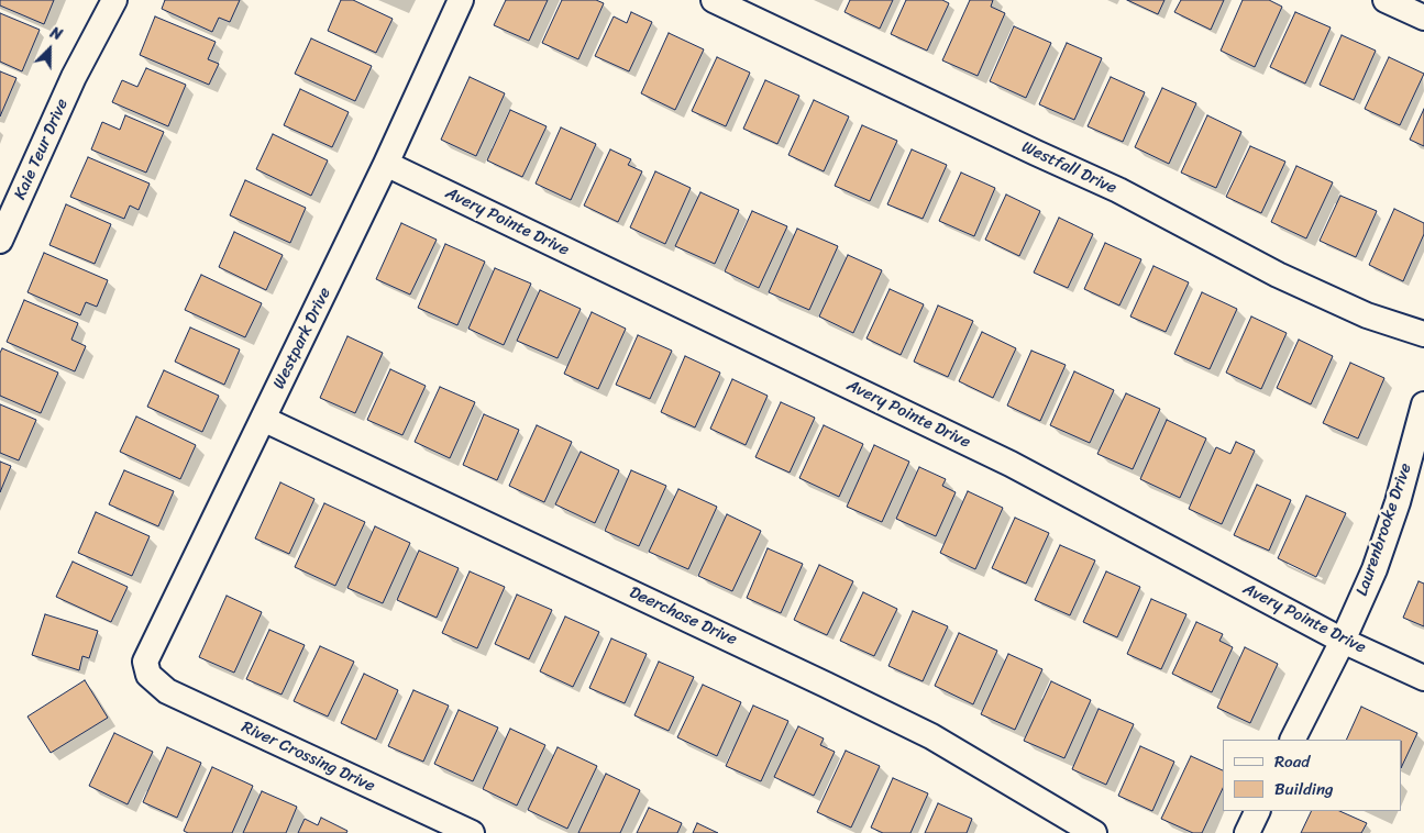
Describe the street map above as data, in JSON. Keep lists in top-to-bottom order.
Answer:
{
  "streets": {
    "street": [
      "Kaie Teur Drive",
      "Westfall Drive",
      "Avery Pointe Drive",
      "Westpark Drive",
      "Laurenbrooke Drive",
      "Deerchase Drive",
      "River Crossing Drive"
    ]
  },
  "crossings": [
    ["Avery Pointe Drive", "Westpark Drive"],
    ["Avery Pointe Drive", "Laurenbrooke Drive"],
    ["Westpark Drive", "Deerchase Drive"],
    ["Westpark Drive", "River Crossing Drive"]
  ],
  "legend": ["Road", "Building"],
  "north": "top right"
}
